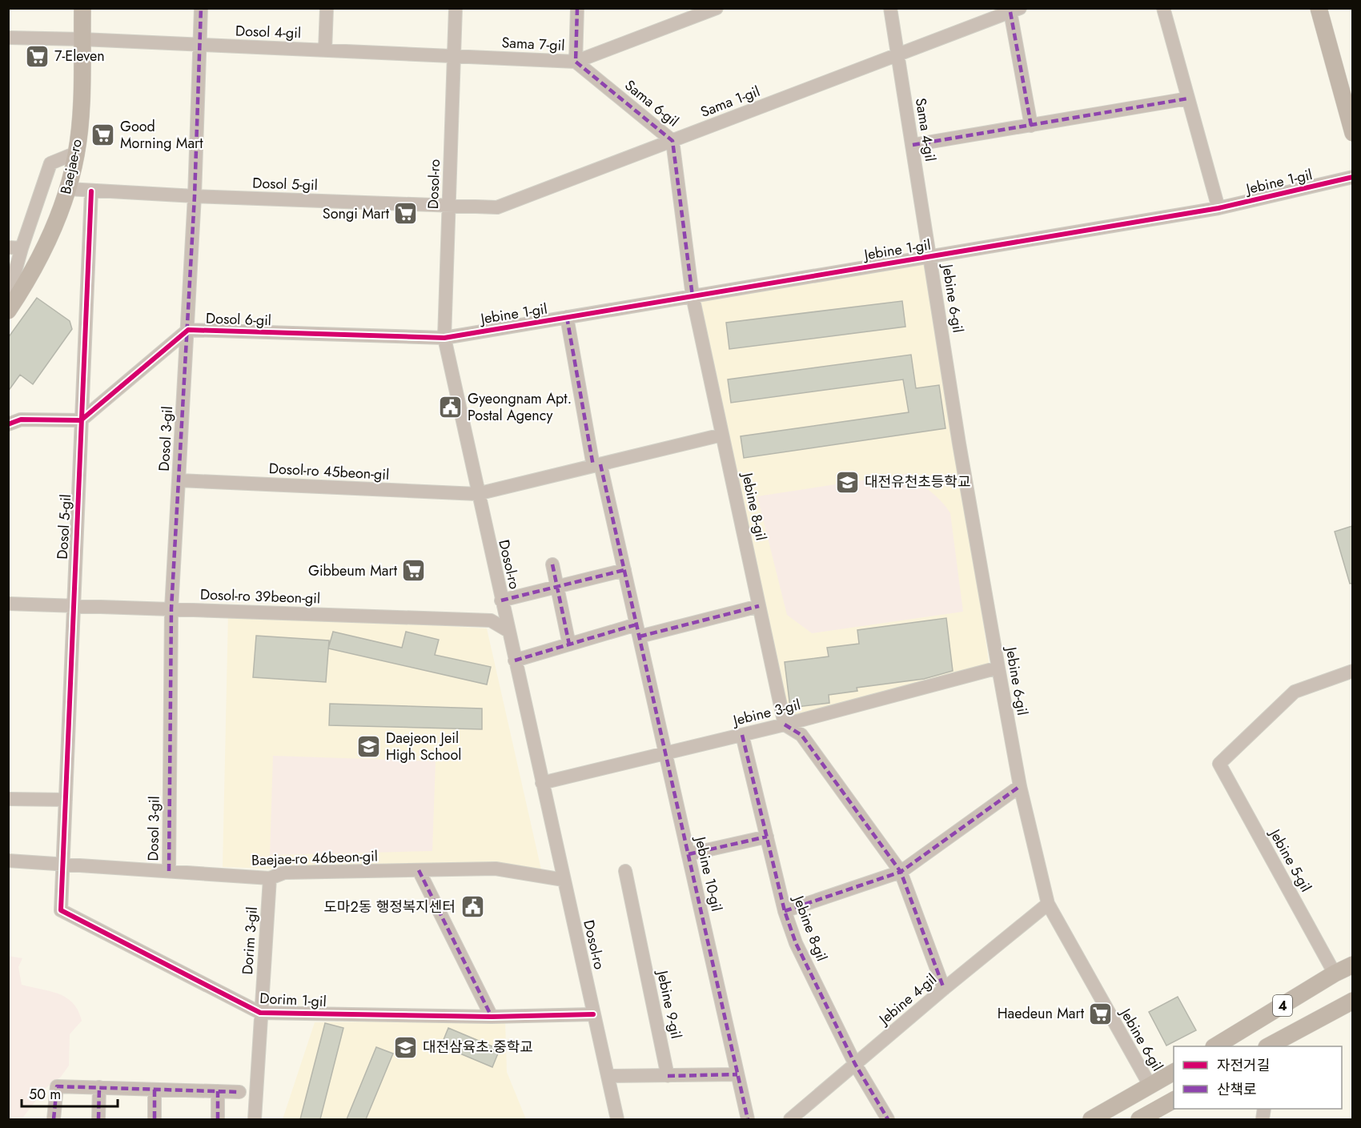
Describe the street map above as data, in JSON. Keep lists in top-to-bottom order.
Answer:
{
  "streets": {
    "main road": ["Baejae-ro", "4"],
    "street": [
      "Dosol 4-gil",
      "Sama 7-gil",
      "Sama 1-gil",
      "Sama 6-gil",
      "Sama 4-gil",
      "Jebine 1-gil",
      "Dosol 5-gil",
      "Dosol-ro",
      "Jebine 6-gil",
      "Dosol 6-gil",
      "Dosol 3-gil",
      "Dosol-ro 45beon-gil",
      "Jebine 8-gil",
      "Dosol-ro 39beon-gil",
      "Jebine 3-gil",
      "Baejae-ro 46beon-gil",
      "Jebine 5-gil",
      "Jebine 10-gil",
      "Dorim 3-gil",
      "Jebine 4-gil",
      "Dorim 1-gil",
      "Jebine 9-gil"
    ]
  },
  "crossings": [
    ["Dosol 4-gil", "Sama 7-gil"],
    ["Dosol 4-gil", "Baejae-ro"],
    ["Dosol 4-gil", "Dosol-ro"],
    ["Dosol 4-gil", "Dosol 3-gil"],
    ["Sama 7-gil", "Sama 6-gil"],
    ["Sama 7-gil", "Dosol-ro"],
    ["Sama 1-gil", "Sama 6-gil"],
    ["Sama 1-gil", "Sama 4-gil"],
    ["Sama 1-gil", "Dosol 5-gil"],
    ["Sama 1-gil", "Dosol-ro"],
    ["Sama 6-gil", "Jebine 1-gil"],
    ["Sama 6-gil", "Jebine 8-gil"],
    ["Sama 4-gil", "Jebine 1-gil"],
    ["Sama 4-gil", "Jebine 6-gil"],
    ["Baejae-ro", "Dosol 5-gil"],
    ["Jebine 1-gil", "Dosol-ro"],
    ["Jebine 1-gil", "Jebine 6-gil"],
    ["Jebine 1-gil", "Dosol 6-gil"],
    ["Jebine 1-gil", "Jebine 8-gil"],
    ["Jebine 1-gil", "Jebine 10-gil"],
    ["Dosol 5-gil", "Dosol-ro"],
    ["Dosol 5-gil", "Dosol 6-gil"],
    ["Dosol 5-gil", "Dosol 3-gil"],
    ["Dosol 5-gil", "Dosol-ro 39beon-gil"],
    ["Dosol 5-gil", "Baejae-ro 46beon-gil"],
    ["Dosol 5-gil", "Dorim 1-gil"],
    ["Dosol-ro", "Dosol 6-gil"],
    ["Dosol-ro", "Dosol-ro 45beon-gil"],
    ["Dosol-ro", "Dosol-ro 39beon-gil"],
    ["Dosol-ro", "Jebine 3-gil"],
    ["Dosol-ro", "Baejae-ro 46beon-gil"],
    ["Dosol-ro", "Dorim 1-gil"],
    ["Jebine 6-gil", "Jebine 3-gil"],
    ["Jebine 6-gil", "Jebine 4-gil"],
    ["Dosol 6-gil", "Dosol 3-gil"],
    ["Dosol 3-gil", "Dosol-ro 45beon-gil"],
    ["Dosol 3-gil", "Dosol-ro 39beon-gil"],
    ["Dosol 3-gil", "Baejae-ro 46beon-gil"],
    ["Jebine 8-gil", "Jebine 3-gil"],
    ["Jebine 8-gil", "Jebine 4-gil"],
    ["Jebine 3-gil", "Jebine 10-gil"],
    ["Baejae-ro 46beon-gil", "Dorim 3-gil"],
    ["Baejae-ro 46beon-gil", "Dorim 1-gil"],
    ["Jebine 5-gil", "4"],
    ["Dorim 3-gil", "Dorim 1-gil"]
  ],
  "places": {
    "supermarket": [
      "7-Eleven",
      "Good Morning Mart",
      "Songi Mart",
      "Gibbeum Mart",
      "Haedeun Mart"
    ],
    "public building": ["Gyeongnam Apt. Postal Agency", "도마2동 행정복지센터"],
    "school or university": ["대전유천초등학교", "Daejeon Jeil High School", "대전삼육초.중학교"]
  },
  "legend": ["자전거길", "산책로"],
  "scale_bar": "50 m"
}
